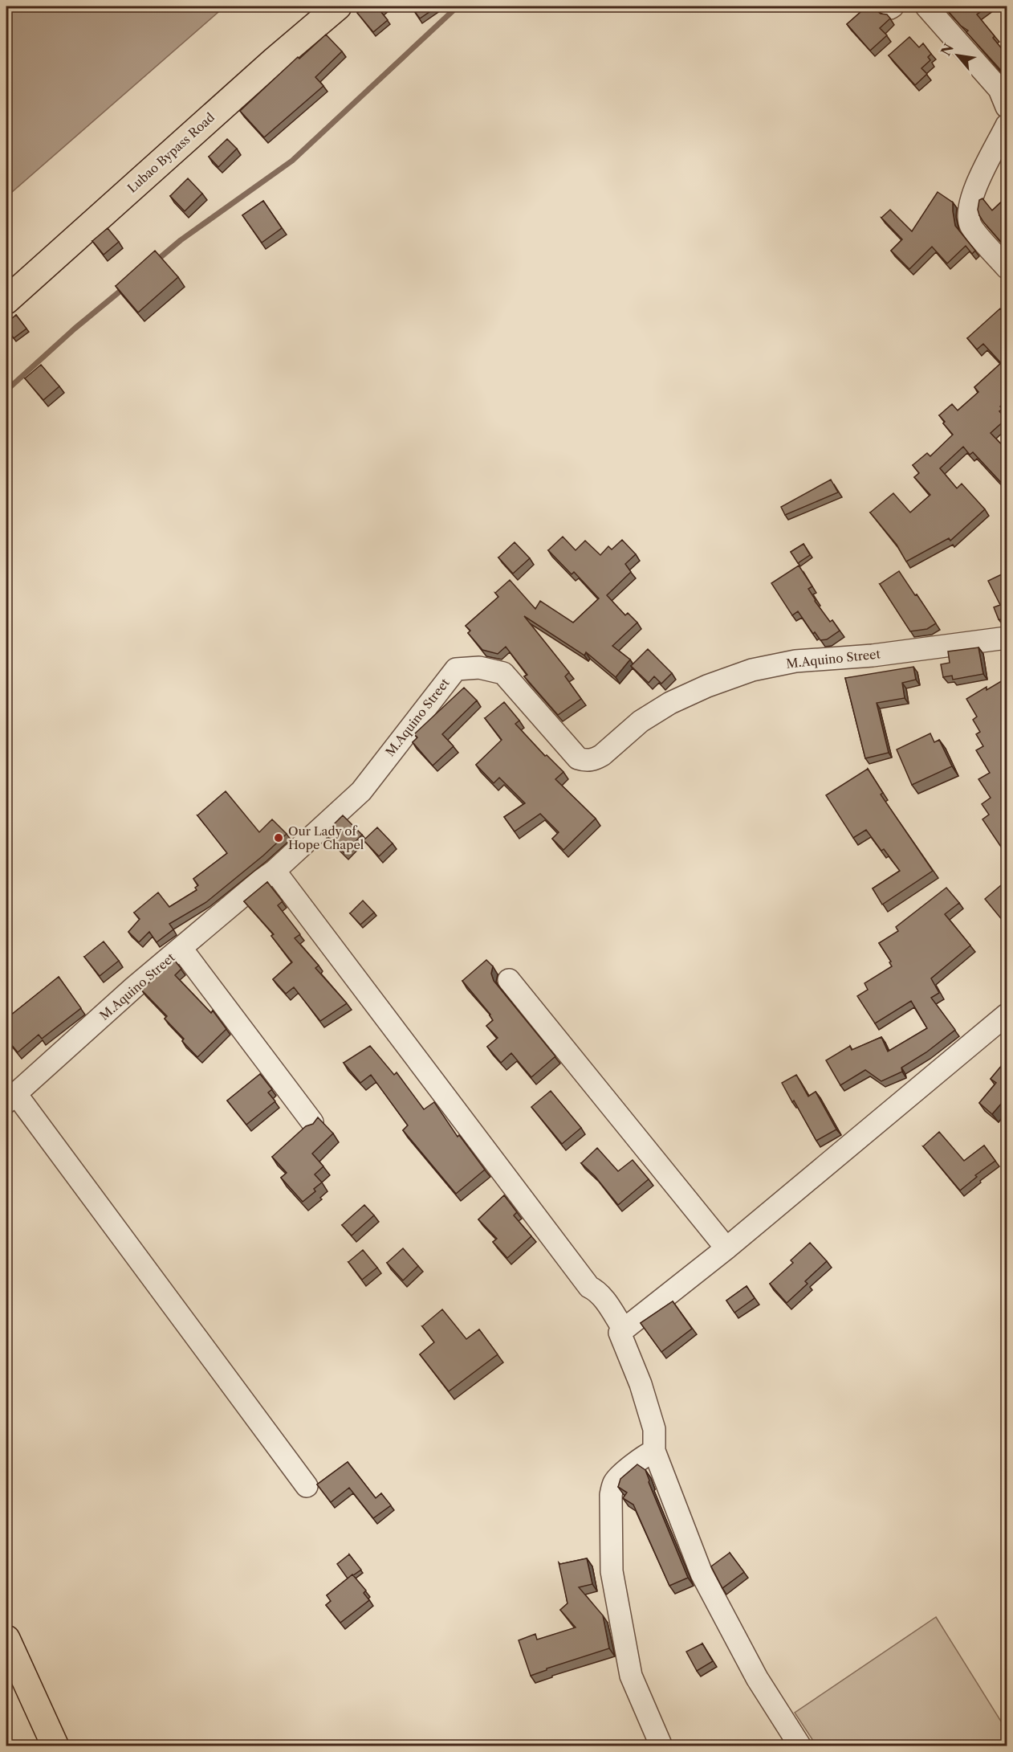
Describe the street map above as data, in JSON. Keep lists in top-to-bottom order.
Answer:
{
  "streets": {
    "highway": ["Lubao Bypass Road"],
    "street": ["M.Aquino Street"]
  },
  "places": ["Our Lady of Hope Chapel"],
  "north": "top left"
}
